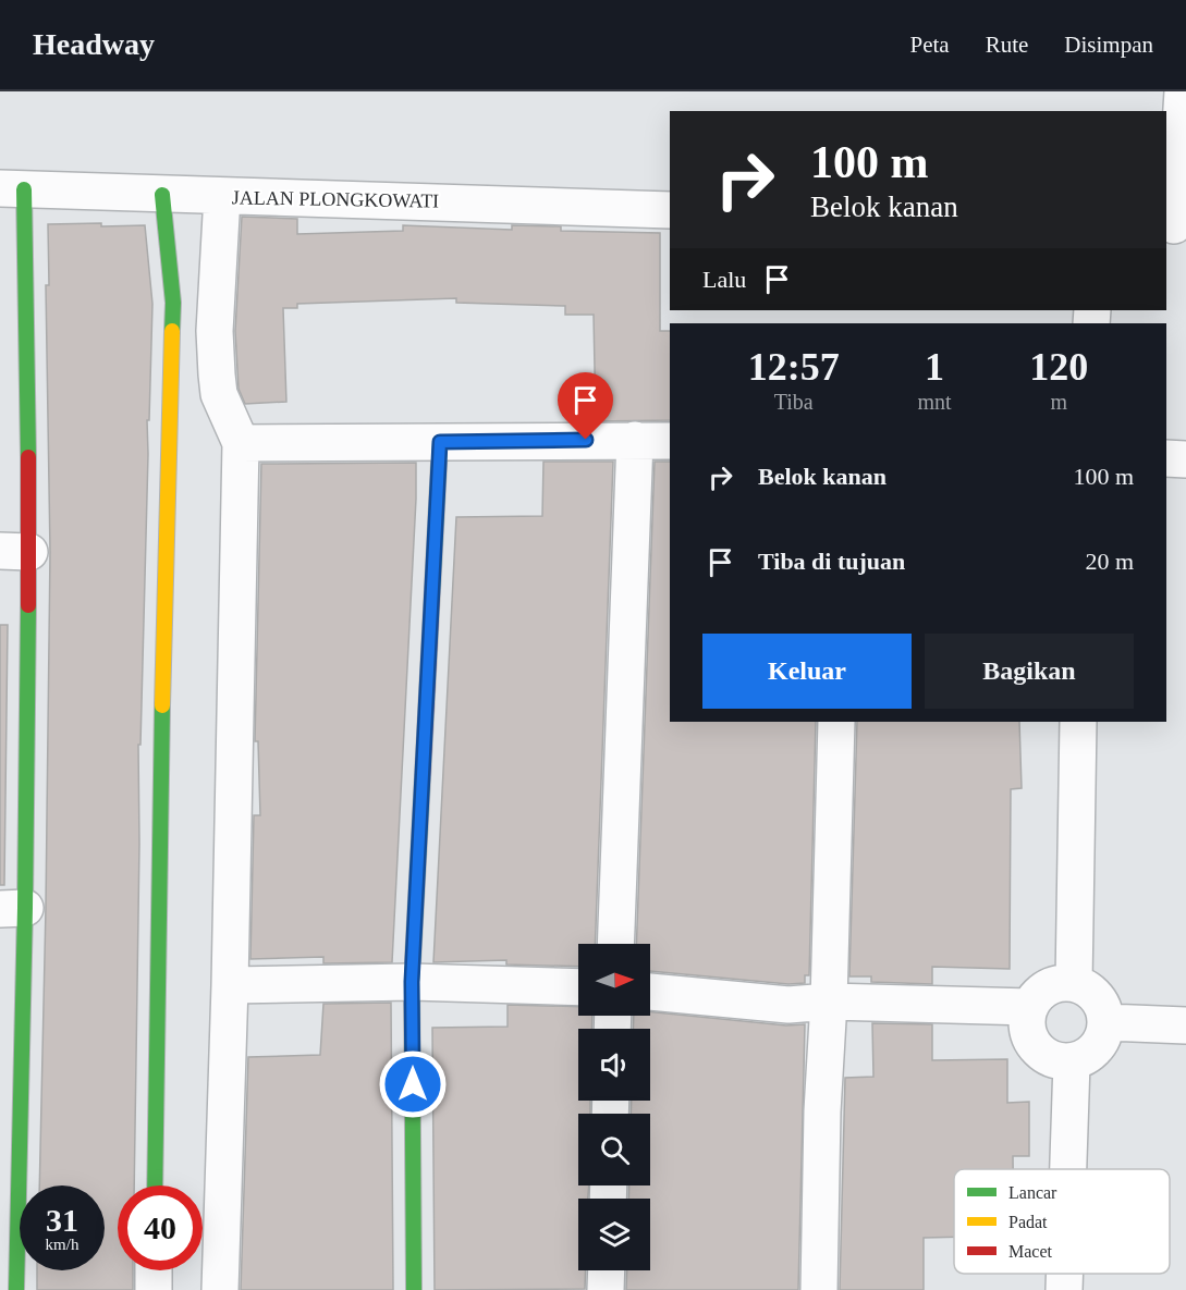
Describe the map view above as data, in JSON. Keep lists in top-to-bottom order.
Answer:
{
  "streets": {
    "street": ["JALAN PLONGKOWATI"]
  },
  "legend": ["Lancar", "Padat", "Macet"],
  "north": "right",
  "page": {
    "header": "Headway",
    "nav": ["Peta", "Rute", "Disimpan"],
    "turn": ["100 m", "Belok kanan"],
    "then": "Lalu",
    "eta": [
      "12:57",
      "Tiba",
      "1",
      "mnt",
      "120",
      "m"
    ],
    "list": [
      {
        "name": "Belok kanan",
        "value": "100 m"
      },
      {
        "name": "Tiba di tujuan",
        "value": "20 m"
      }
    ],
    "buttons": ["Keluar", "Bagikan"],
    "speed": "31 km/h",
    "limit": "40"
  }
}
